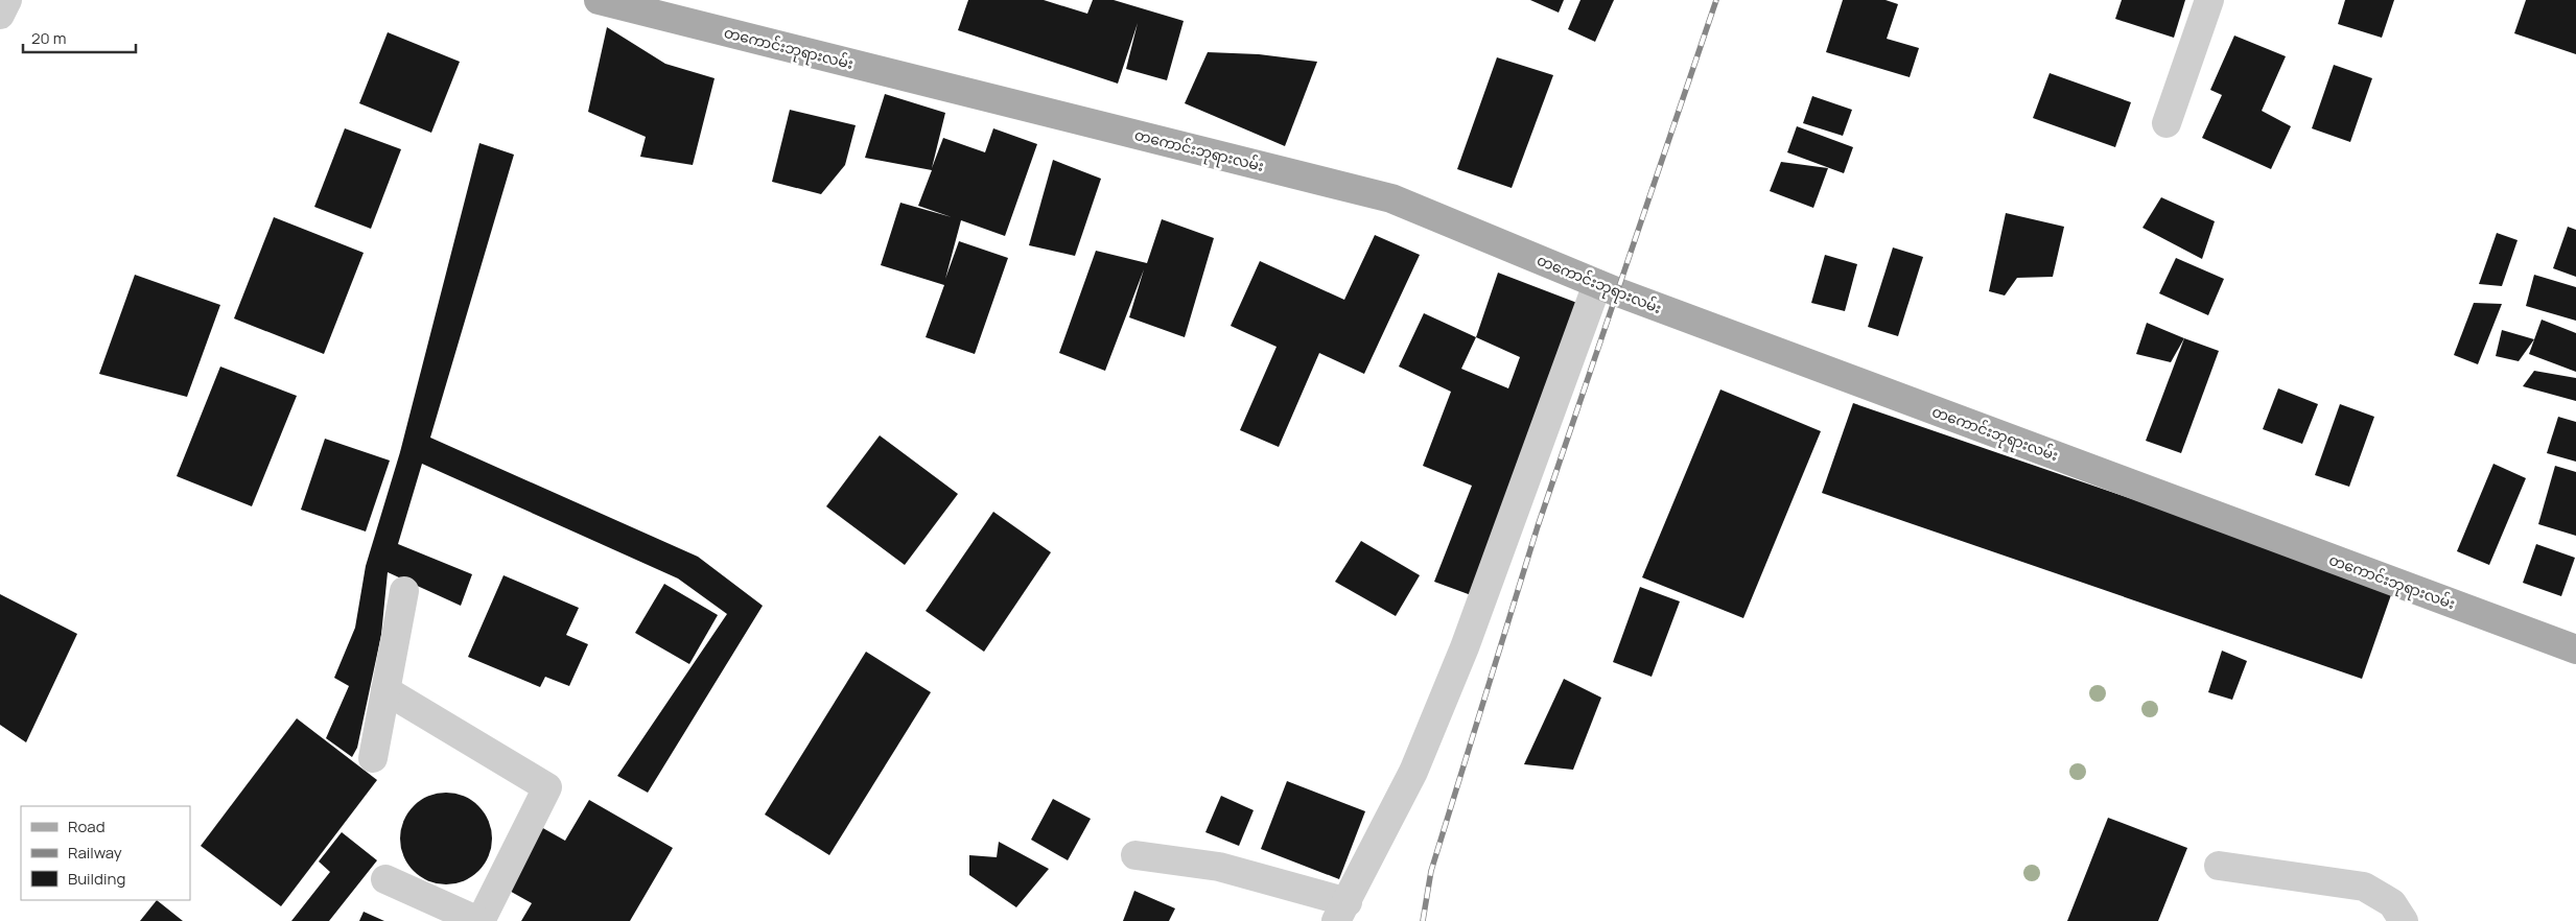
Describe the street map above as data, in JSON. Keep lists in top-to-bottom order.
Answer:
{
  "streets": {
    "main road": ["တကောင်းဘုရားလမ်း"]
  },
  "legend": ["Road", "Railway", "Building"],
  "scale_bar": "20 m"
}
